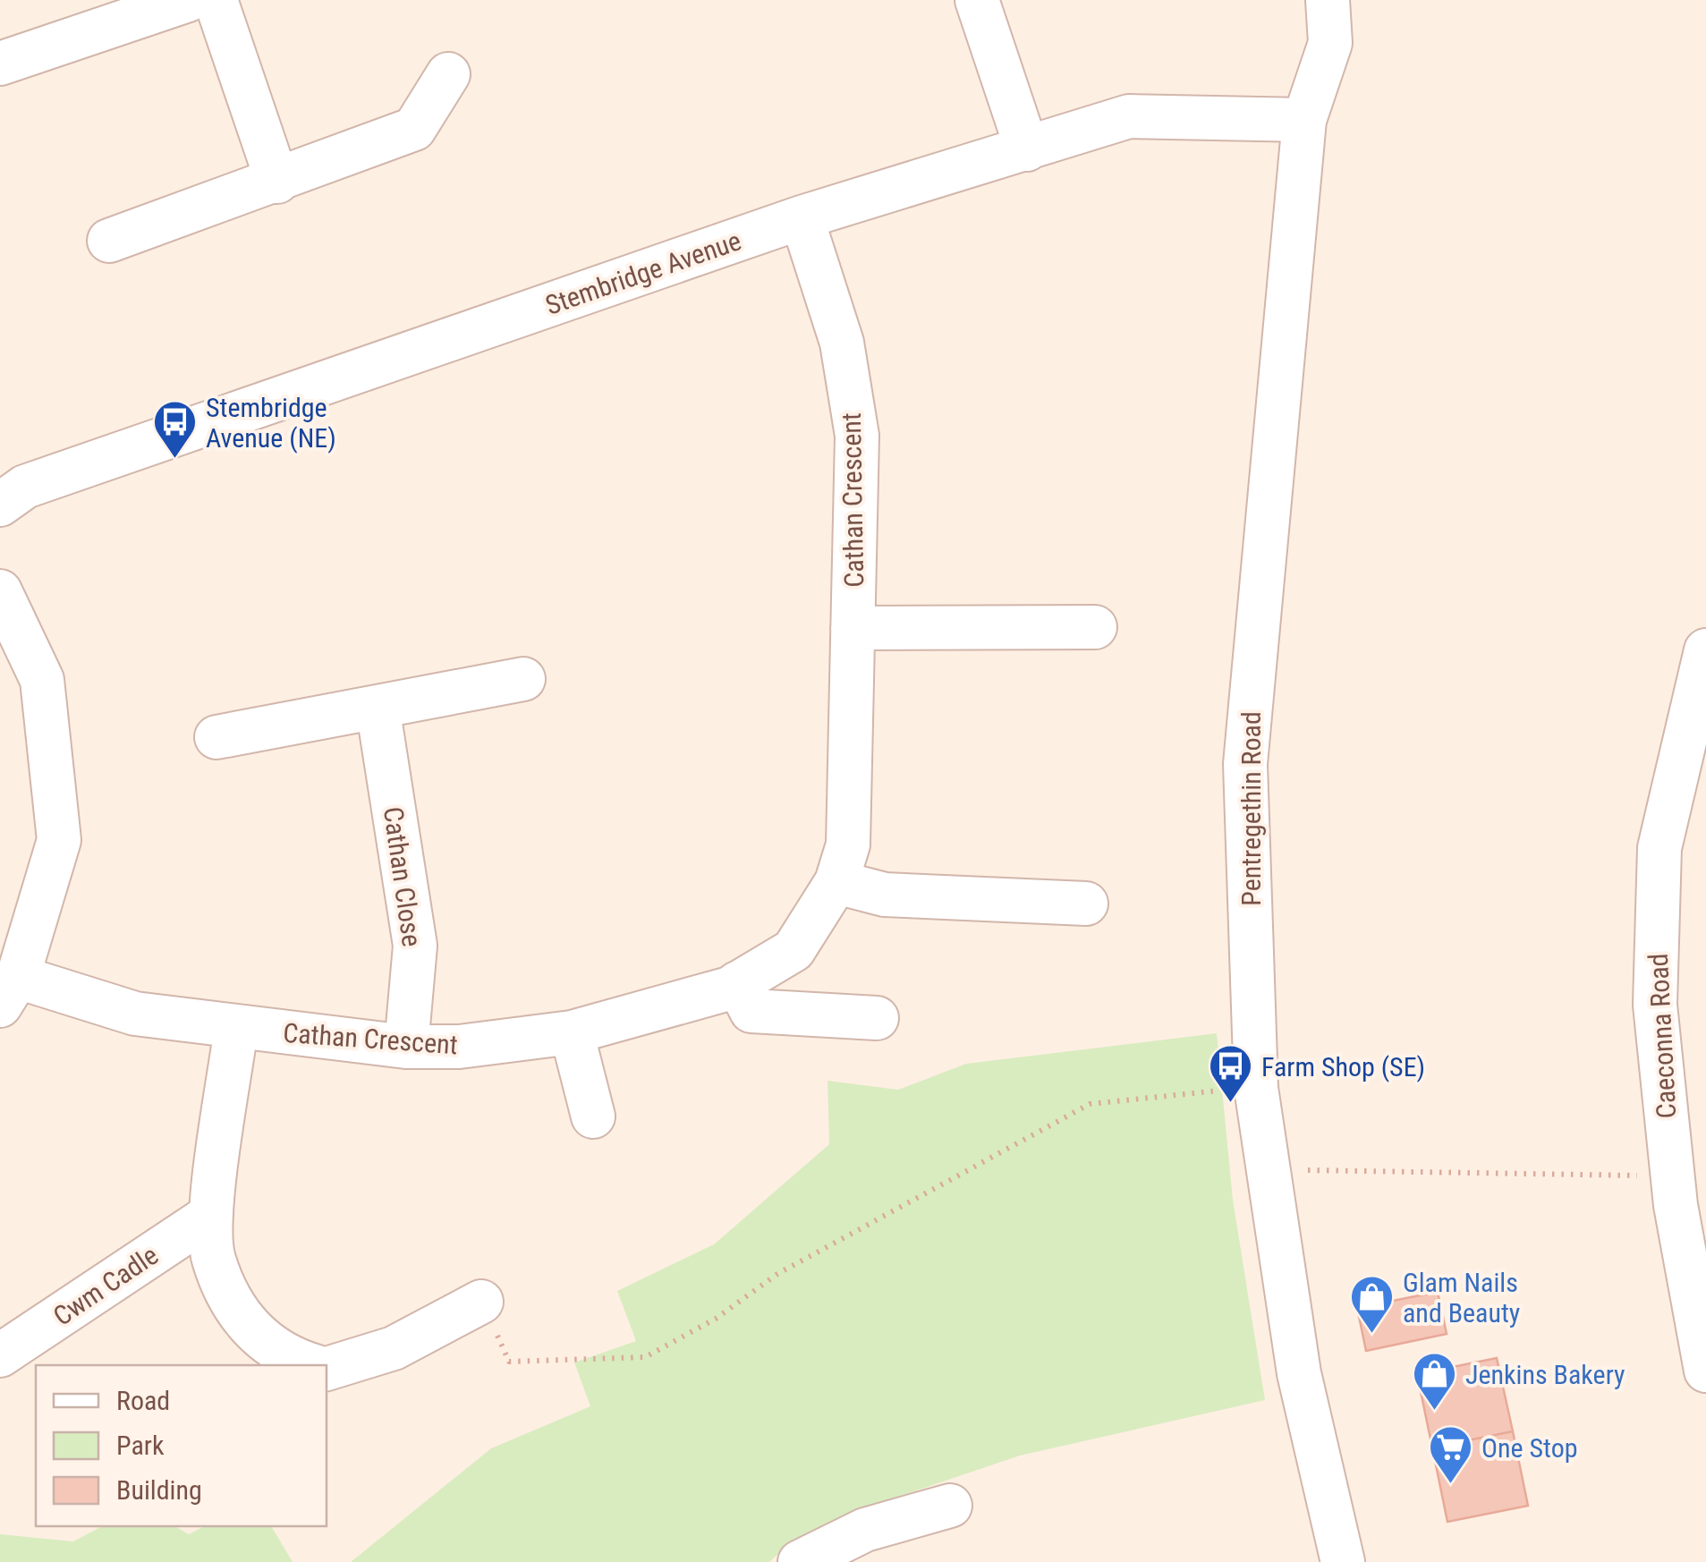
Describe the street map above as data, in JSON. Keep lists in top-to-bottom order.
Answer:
{
  "streets": {
    "street": [
      "Stembridge Avenue",
      "Cathan Crescent",
      "Pentregethin Road",
      "Cathan Close",
      "Caeconna Road",
      "Cwm Cadle"
    ]
  },
  "crossings": [
    ["Stembridge Avenue", "Cathan Crescent"],
    ["Stembridge Avenue", "Pentregethin Road"],
    ["Cathan Crescent", "Cathan Close"]
  ],
  "places": {
    "bus stop": ["Stembridge Avenue (NE)", "Farm Shop (SE)"],
    "shop": ["Glam Nails and Beauty", "Jenkins Bakery"],
    "supermarket": ["One Stop"]
  },
  "legend": ["Road", "Park", "Building"]
}
